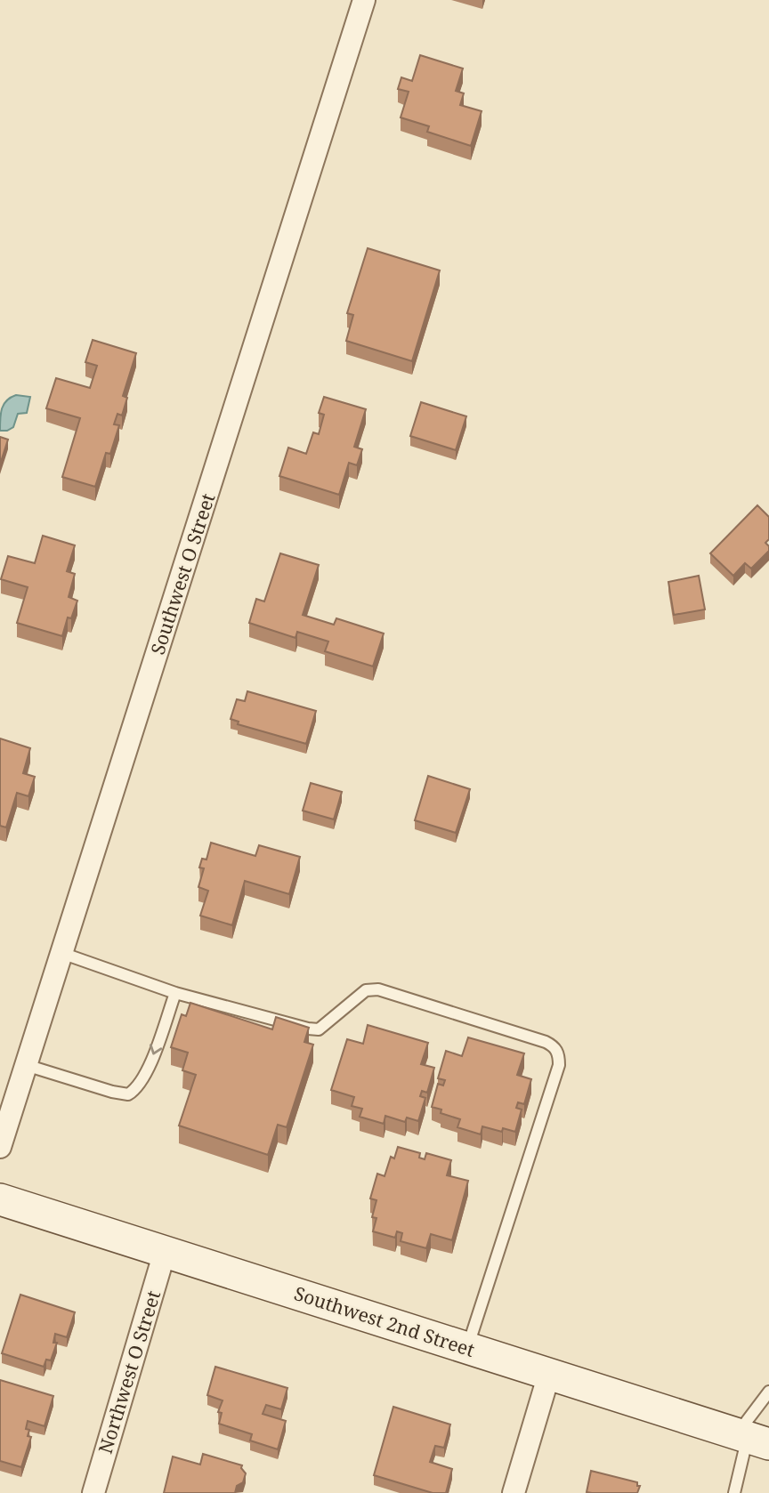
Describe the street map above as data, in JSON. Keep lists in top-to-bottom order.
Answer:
{
  "streets": {
    "main road": ["Southwest 2nd Street"],
    "street": ["Southwest O Street", "Northwest O Street"]
  },
  "crossings": [
    ["Southwest 2nd Street", "Northwest O Street"]
  ]
}
